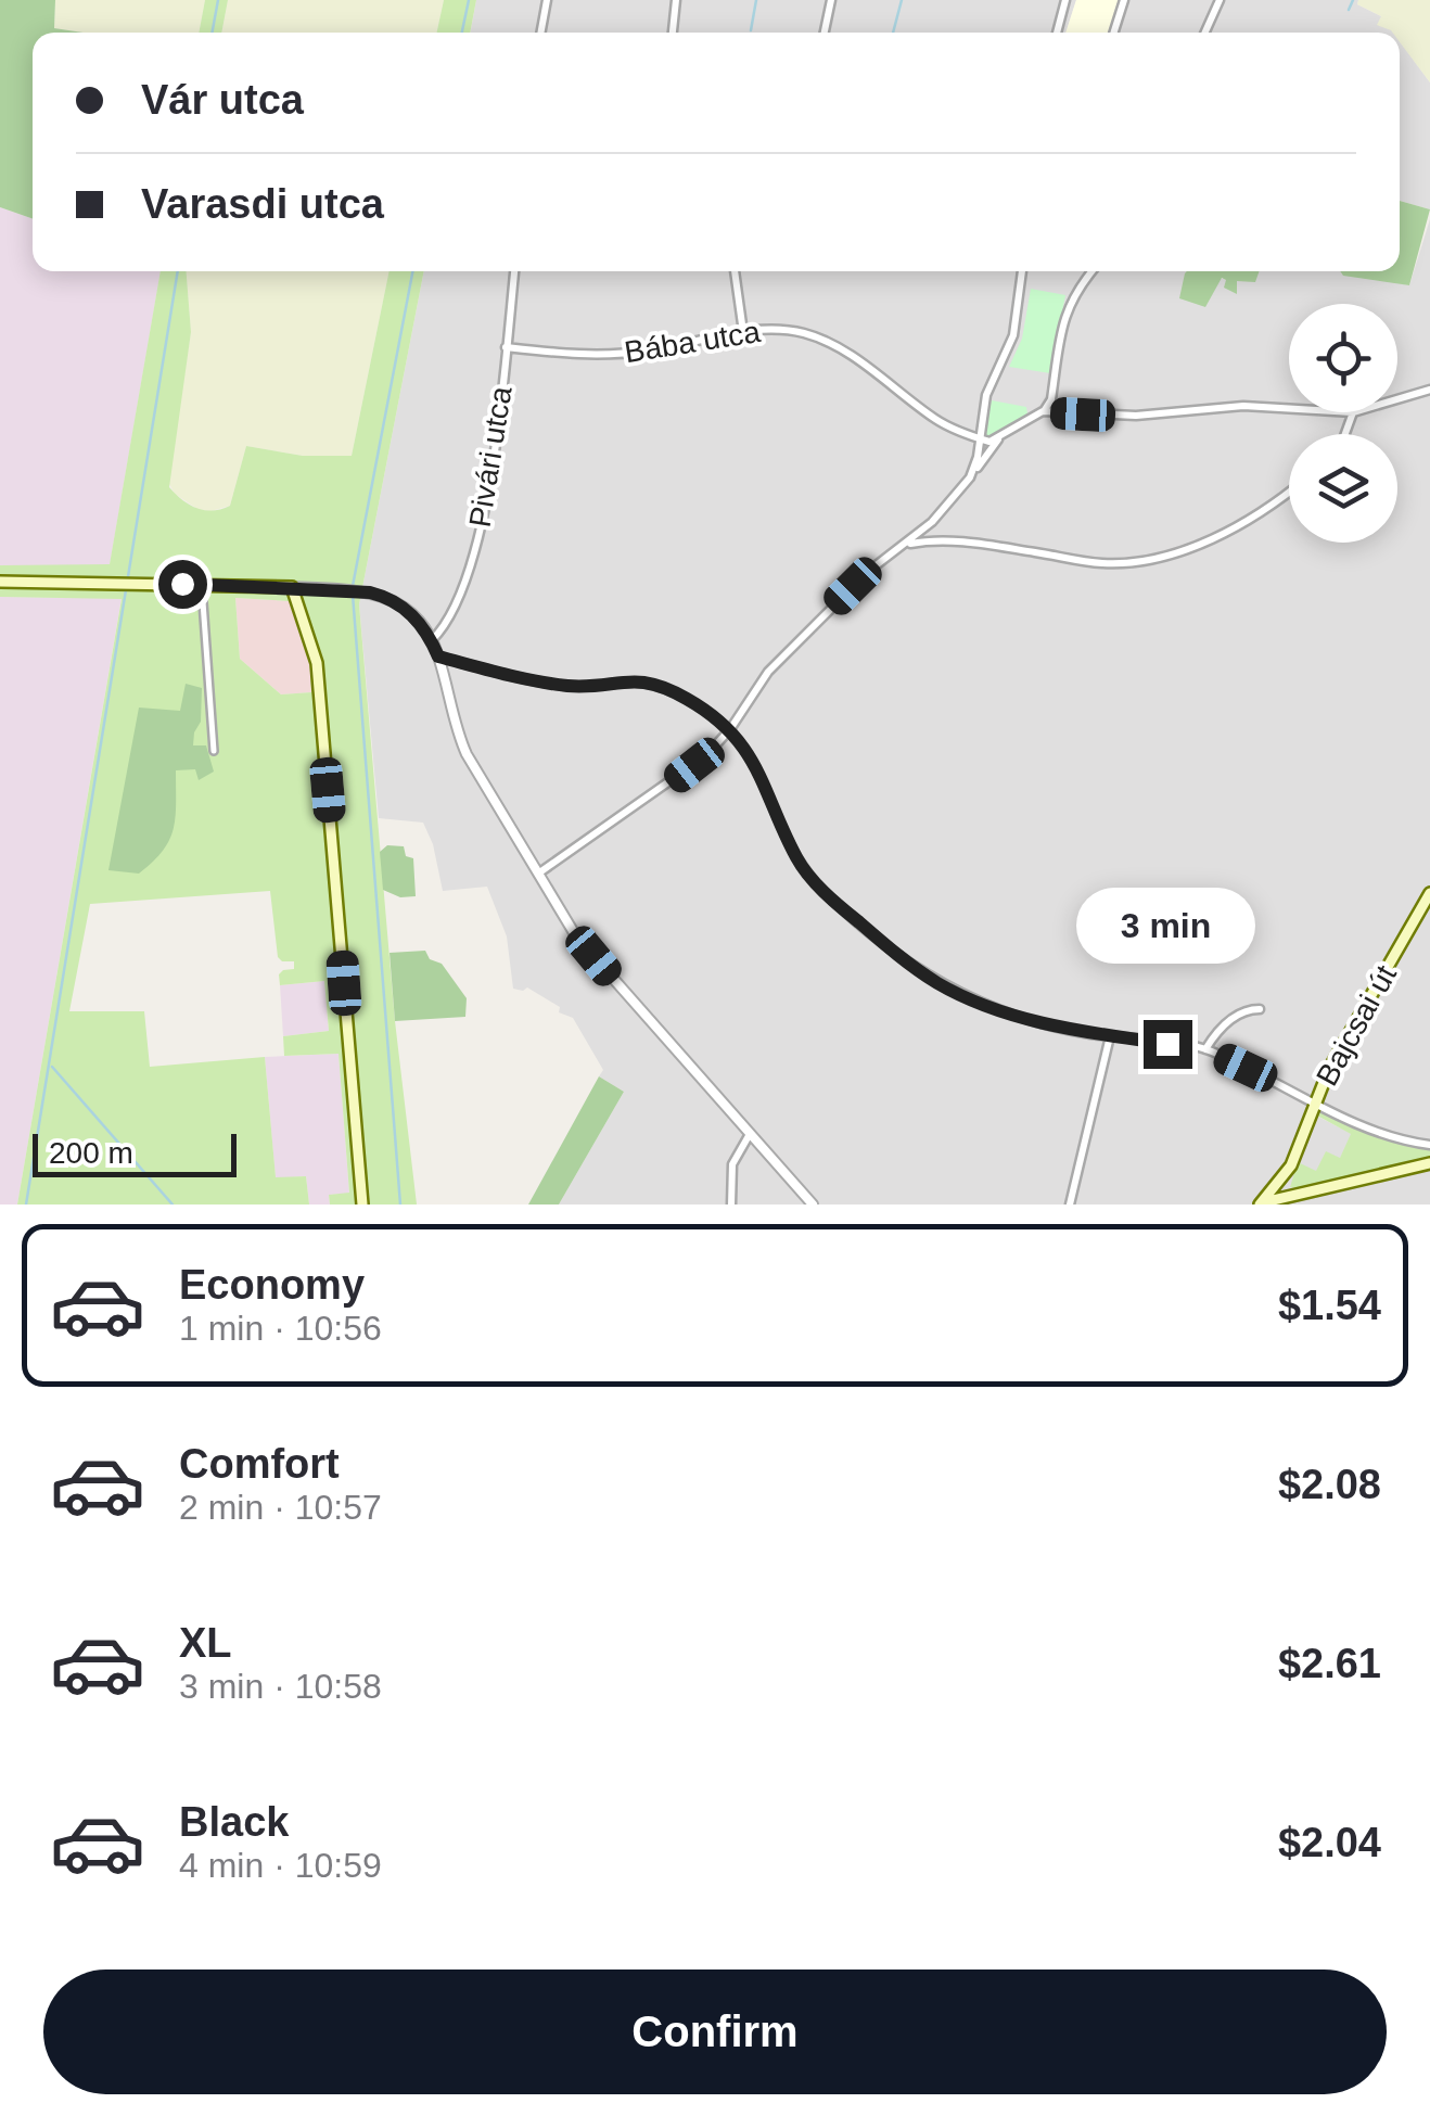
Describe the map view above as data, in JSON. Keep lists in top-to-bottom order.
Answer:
{
  "streets": {
    "main road": ["Bajcsai út"],
    "street": ["Bába utca", "Pivári utca"]
  },
  "crossings": [
    ["Bába utca", "Pivári utca"]
  ],
  "scale_bar": "200 m",
  "page": {
    "banner": ["Vár utca", "Varasdi utca"],
    "bubble": "3 min",
    "scale": "200 m",
    "list": [
      {
        "name": "Economy",
        "note": "1 min · 10:56",
        "value": "$1.54"
      },
      {
        "name": "Comfort",
        "note": "2 min · 10:57",
        "value": "$2.08"
      },
      {
        "name": "XL",
        "note": "3 min · 10:58",
        "value": "$2.61"
      },
      {
        "name": "Black",
        "note": "4 min · 10:59",
        "value": "$2.04"
      }
    ],
    "buttons": "Confirm"
  }
}
